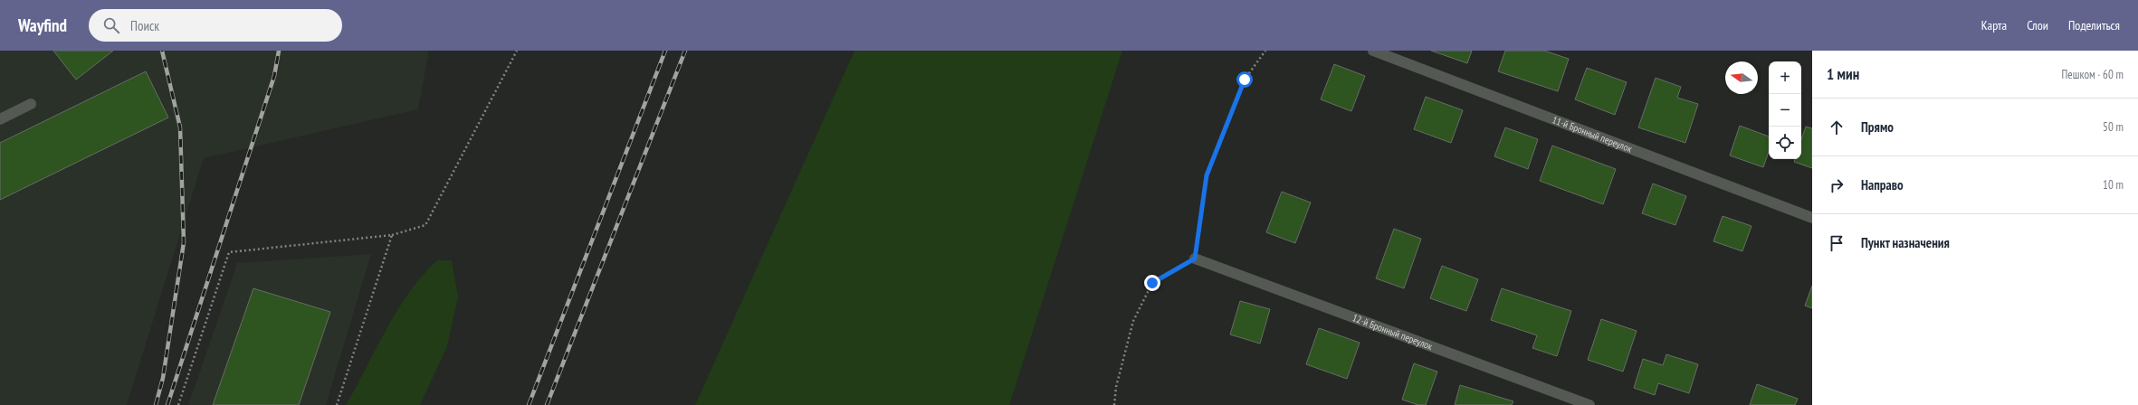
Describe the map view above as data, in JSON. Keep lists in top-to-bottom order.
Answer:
{
  "streets": {
    "street": ["11-й Бронный переулок", "12-й Бронный переулок"]
  },
  "north": "left",
  "page": {
    "header": "Wayfind",
    "search": "Поиск",
    "nav": ["Карта", "Слои", "Поделиться"],
    "heading": ["1 мин", "Пешком · 60 m"],
    "map_buttons": ["+", "−"],
    "list": [
      ["Прямо", "50 m"],
      ["Направо", "10 m"],
      "Пункт назначения"
    ]
  }
}
